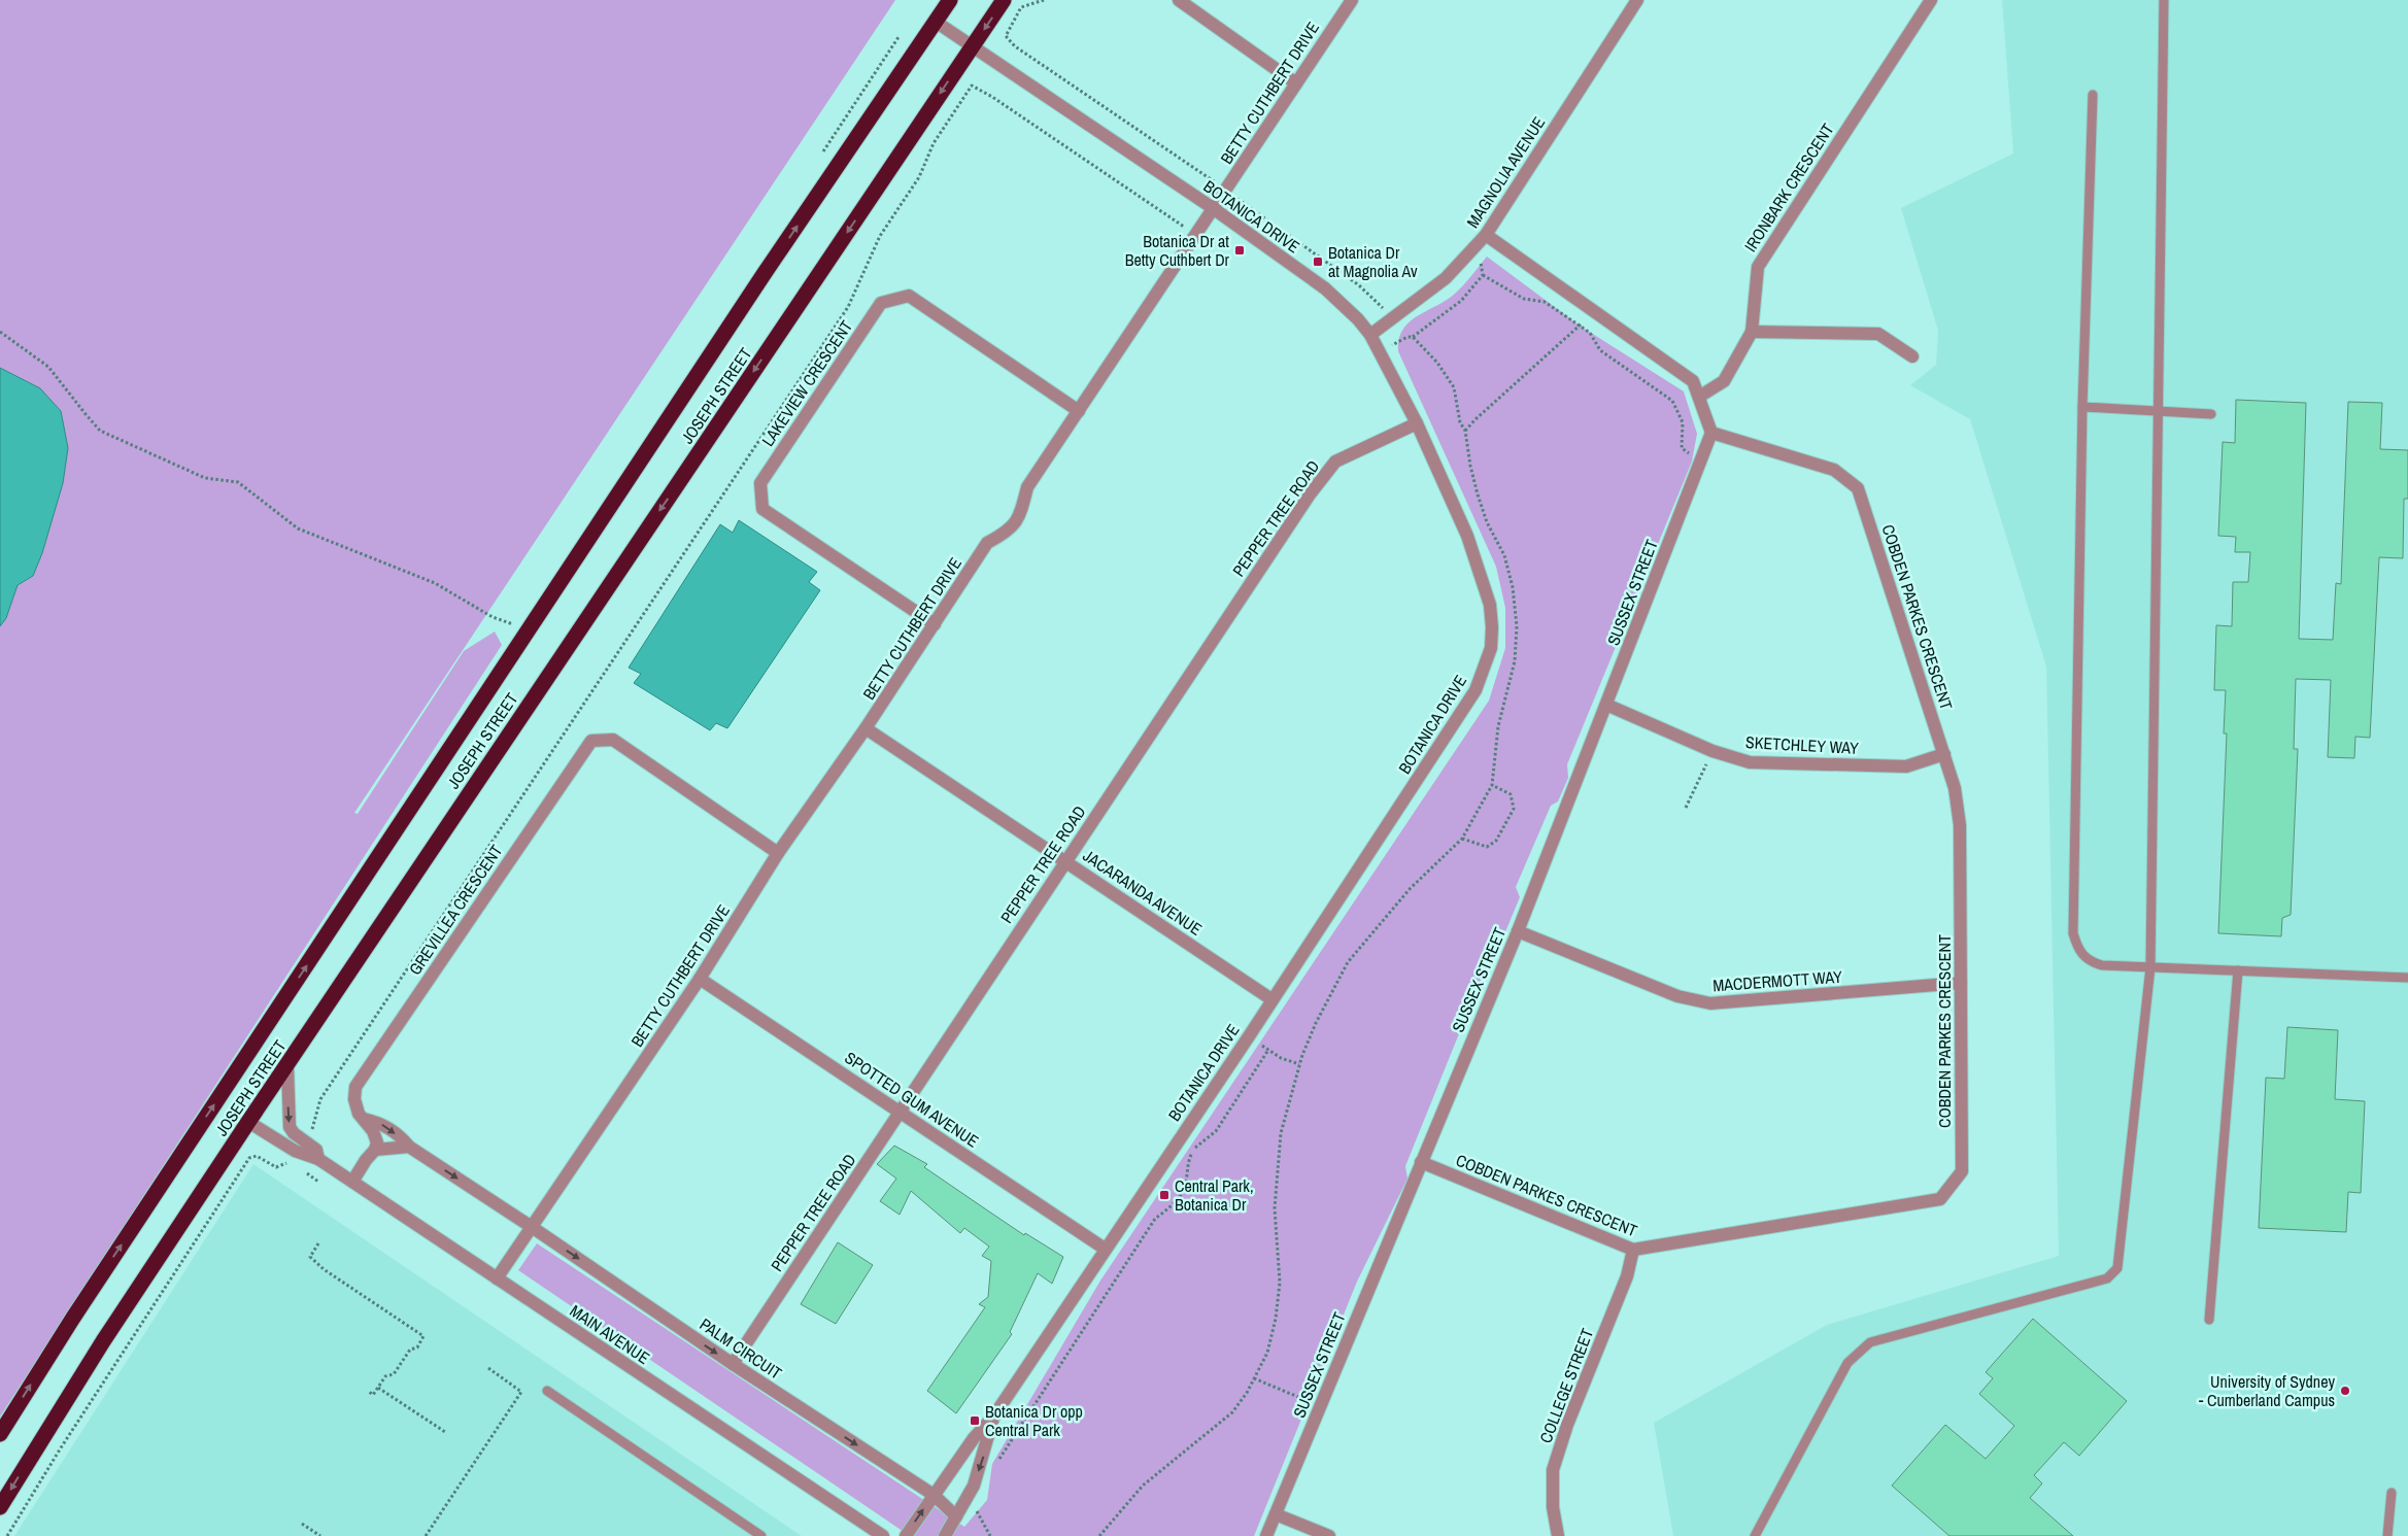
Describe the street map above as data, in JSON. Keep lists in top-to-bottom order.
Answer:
{
  "streets": {
    "highway": ["JOSEPH STREET"],
    "street": [
      "BETTY CUTHBERT DRIVE",
      "MAGNOLIA AVENUE",
      "IRONBARK CRESCENT",
      "BOTANICA DRIVE",
      "LAKEVIEW CRESCENT",
      "PEPPER TREE ROAD",
      "SUSSEX STREET",
      "COBDEN PARKES CRESCENT",
      "SKETCHLEY WAY",
      "JACARANDA AVENUE",
      "GREVILLEA CRESCENT",
      "MACDERMOTT WAY",
      "SPOTTED GUM AVENUE",
      "MAIN AVENUE",
      "PALM CIRCUIT",
      "COLLEGE STREET"
    ]
  },
  "crossings": [
    ["BETTY CUTHBERT DRIVE", "BOTANICA DRIVE"],
    ["BETTY CUTHBERT DRIVE", "LAKEVIEW CRESCENT"],
    ["BETTY CUTHBERT DRIVE", "JACARANDA AVENUE"],
    ["BETTY CUTHBERT DRIVE", "GREVILLEA CRESCENT"],
    ["BETTY CUTHBERT DRIVE", "SPOTTED GUM AVENUE"],
    ["BETTY CUTHBERT DRIVE", "MAIN AVENUE"],
    ["BETTY CUTHBERT DRIVE", "PALM CIRCUIT"],
    ["MAGNOLIA AVENUE", "BOTANICA DRIVE"],
    ["BOTANICA DRIVE", "JOSEPH STREET"],
    ["BOTANICA DRIVE", "PEPPER TREE ROAD"],
    ["BOTANICA DRIVE", "JACARANDA AVENUE"],
    ["BOTANICA DRIVE", "SPOTTED GUM AVENUE"],
    ["BOTANICA DRIVE", "PALM CIRCUIT"],
    ["JOSEPH STREET", "MAIN AVENUE"],
    ["PEPPER TREE ROAD", "JACARANDA AVENUE"],
    ["PEPPER TREE ROAD", "SPOTTED GUM AVENUE"],
    ["PEPPER TREE ROAD", "PALM CIRCUIT"],
    ["SUSSEX STREET", "COBDEN PARKES CRESCENT"],
    ["SUSSEX STREET", "SKETCHLEY WAY"],
    ["SUSSEX STREET", "MACDERMOTT WAY"],
    ["COBDEN PARKES CRESCENT", "SKETCHLEY WAY"],
    ["COBDEN PARKES CRESCENT", "MACDERMOTT WAY"],
    ["COBDEN PARKES CRESCENT", "COLLEGE STREET"]
  ],
  "one_way": ["PALM CIRCUIT"],
  "places": {
    "transit": [
      "Botanica Dr at Betty Cuthbert Dr",
      "Botanica Dr at Magnolia Av",
      "Central Park, Botanica Dr",
      "Botanica Dr opp Central Park"
    ],
    "other": ["University of Sydney - Cumberland Campus"]
  }
}
